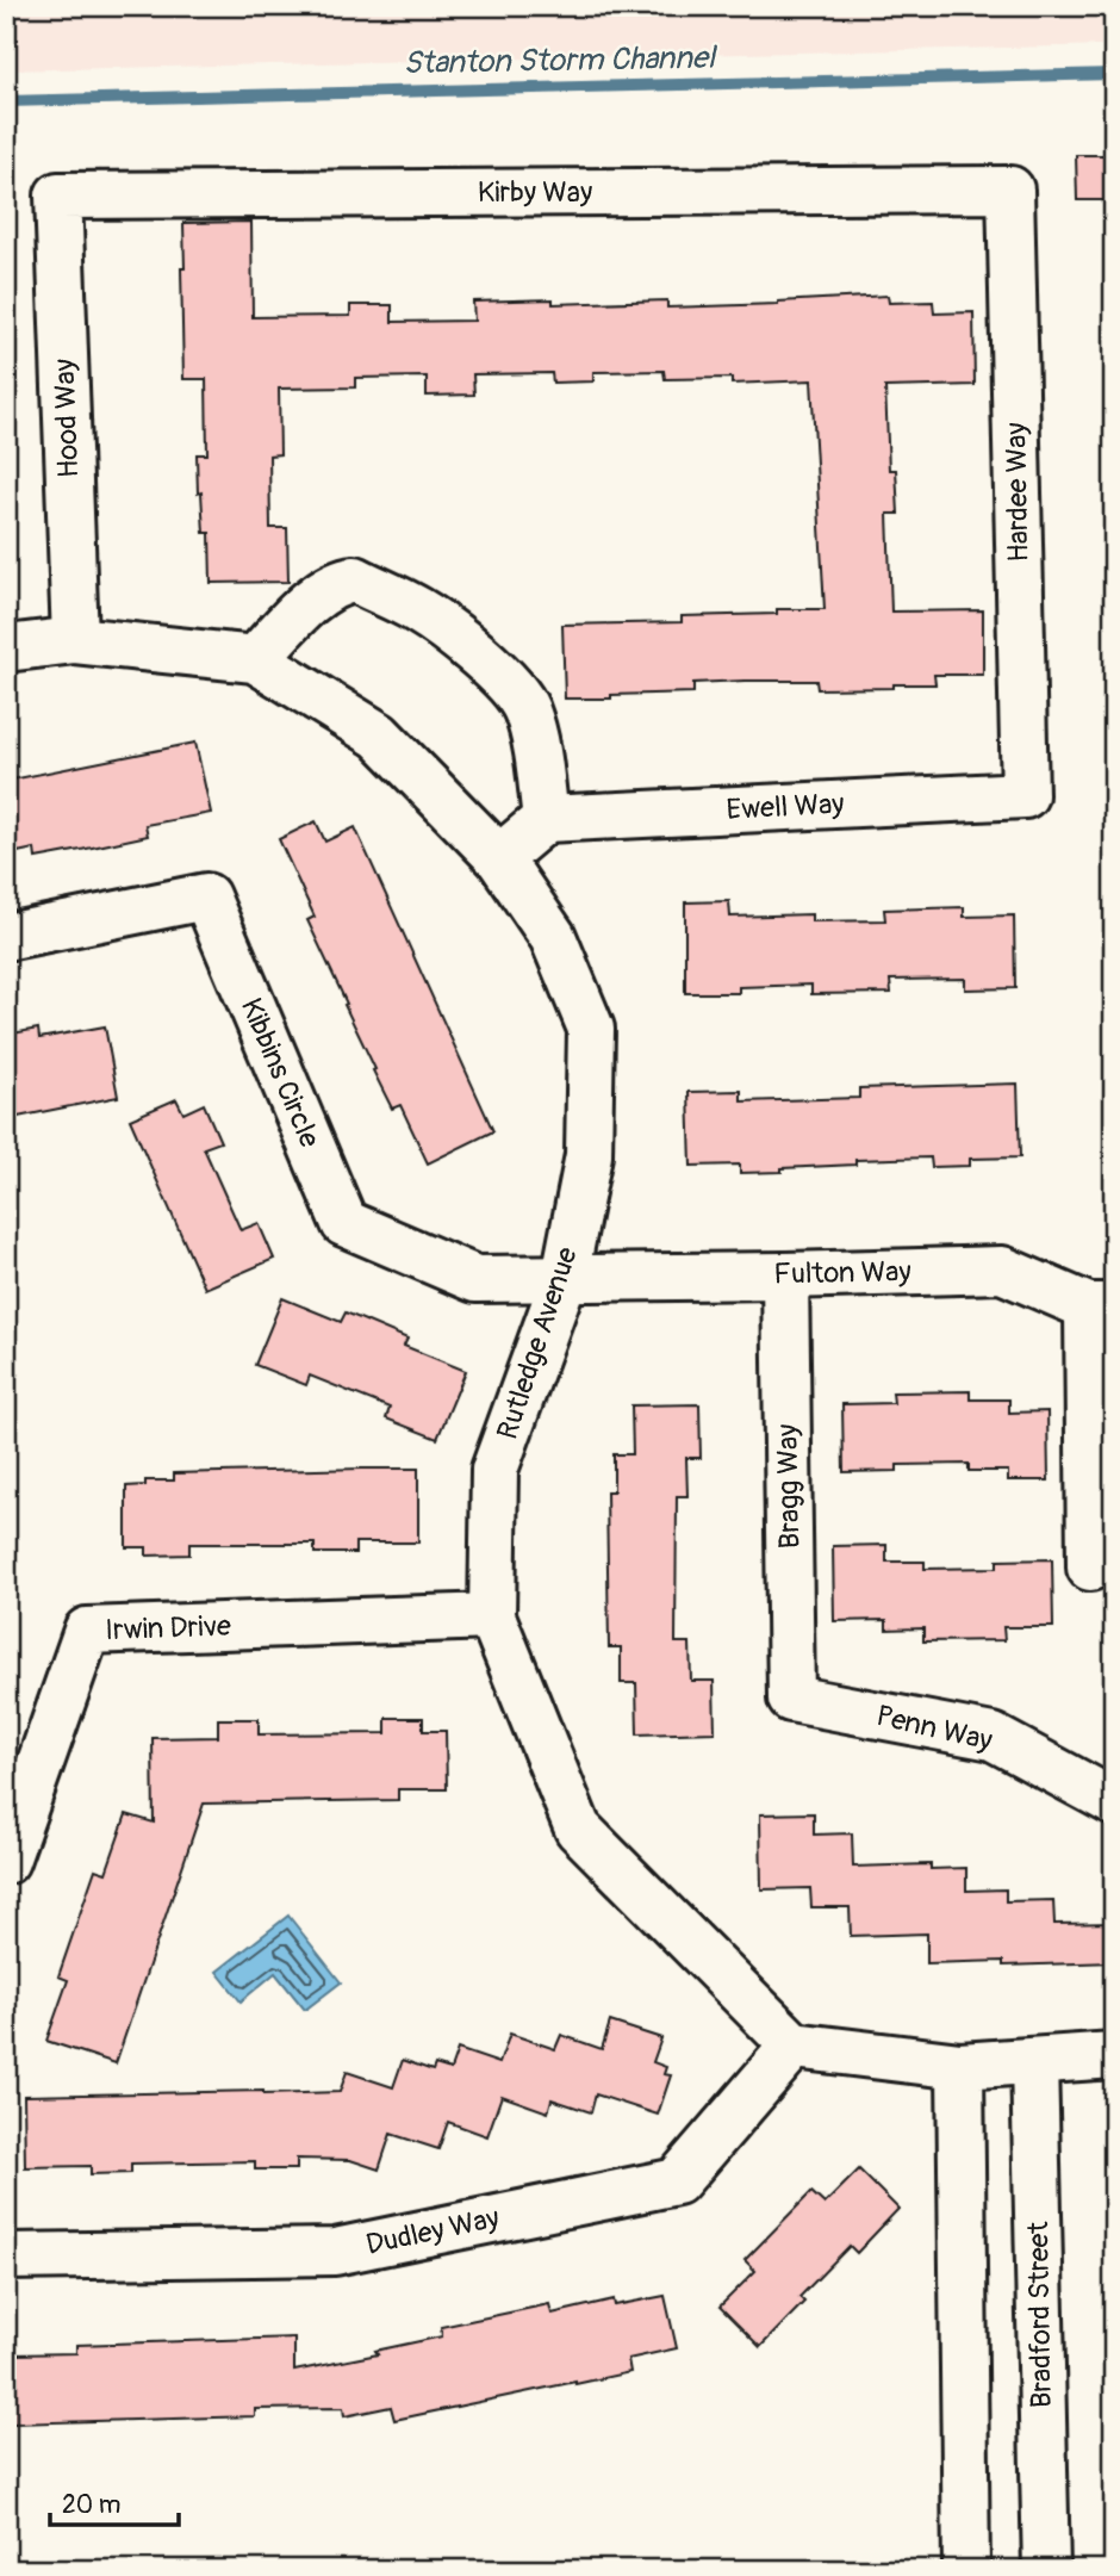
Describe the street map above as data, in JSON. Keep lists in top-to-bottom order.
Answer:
{
  "streets": {
    "street": [
      "Kirby Way",
      "Hood Way",
      "Hardee Way",
      "Ewell Way",
      "Kibbins Circle",
      "Fulton Way",
      "Rutledge Avenue",
      "Bragg Way",
      "Irwin Drive",
      "Penn Way",
      "Dudley Way",
      "Bradford Street"
    ]
  },
  "crossings": [
    ["Kirby Way", "Hood Way"],
    ["Kirby Way", "Hardee Way"],
    ["Hood Way", "Rutledge Avenue"],
    ["Hardee Way", "Ewell Way"],
    ["Kibbins Circle", "Fulton Way"],
    ["Kibbins Circle", "Rutledge Avenue"],
    ["Fulton Way", "Rutledge Avenue"],
    ["Fulton Way", "Bragg Way"],
    ["Rutledge Avenue", "Irwin Drive"],
    ["Rutledge Avenue", "Dudley Way"],
    ["Bragg Way", "Penn Way"]
  ],
  "water": ["Stanton Storm Channel"],
  "scale_bar": "20 m"
}
